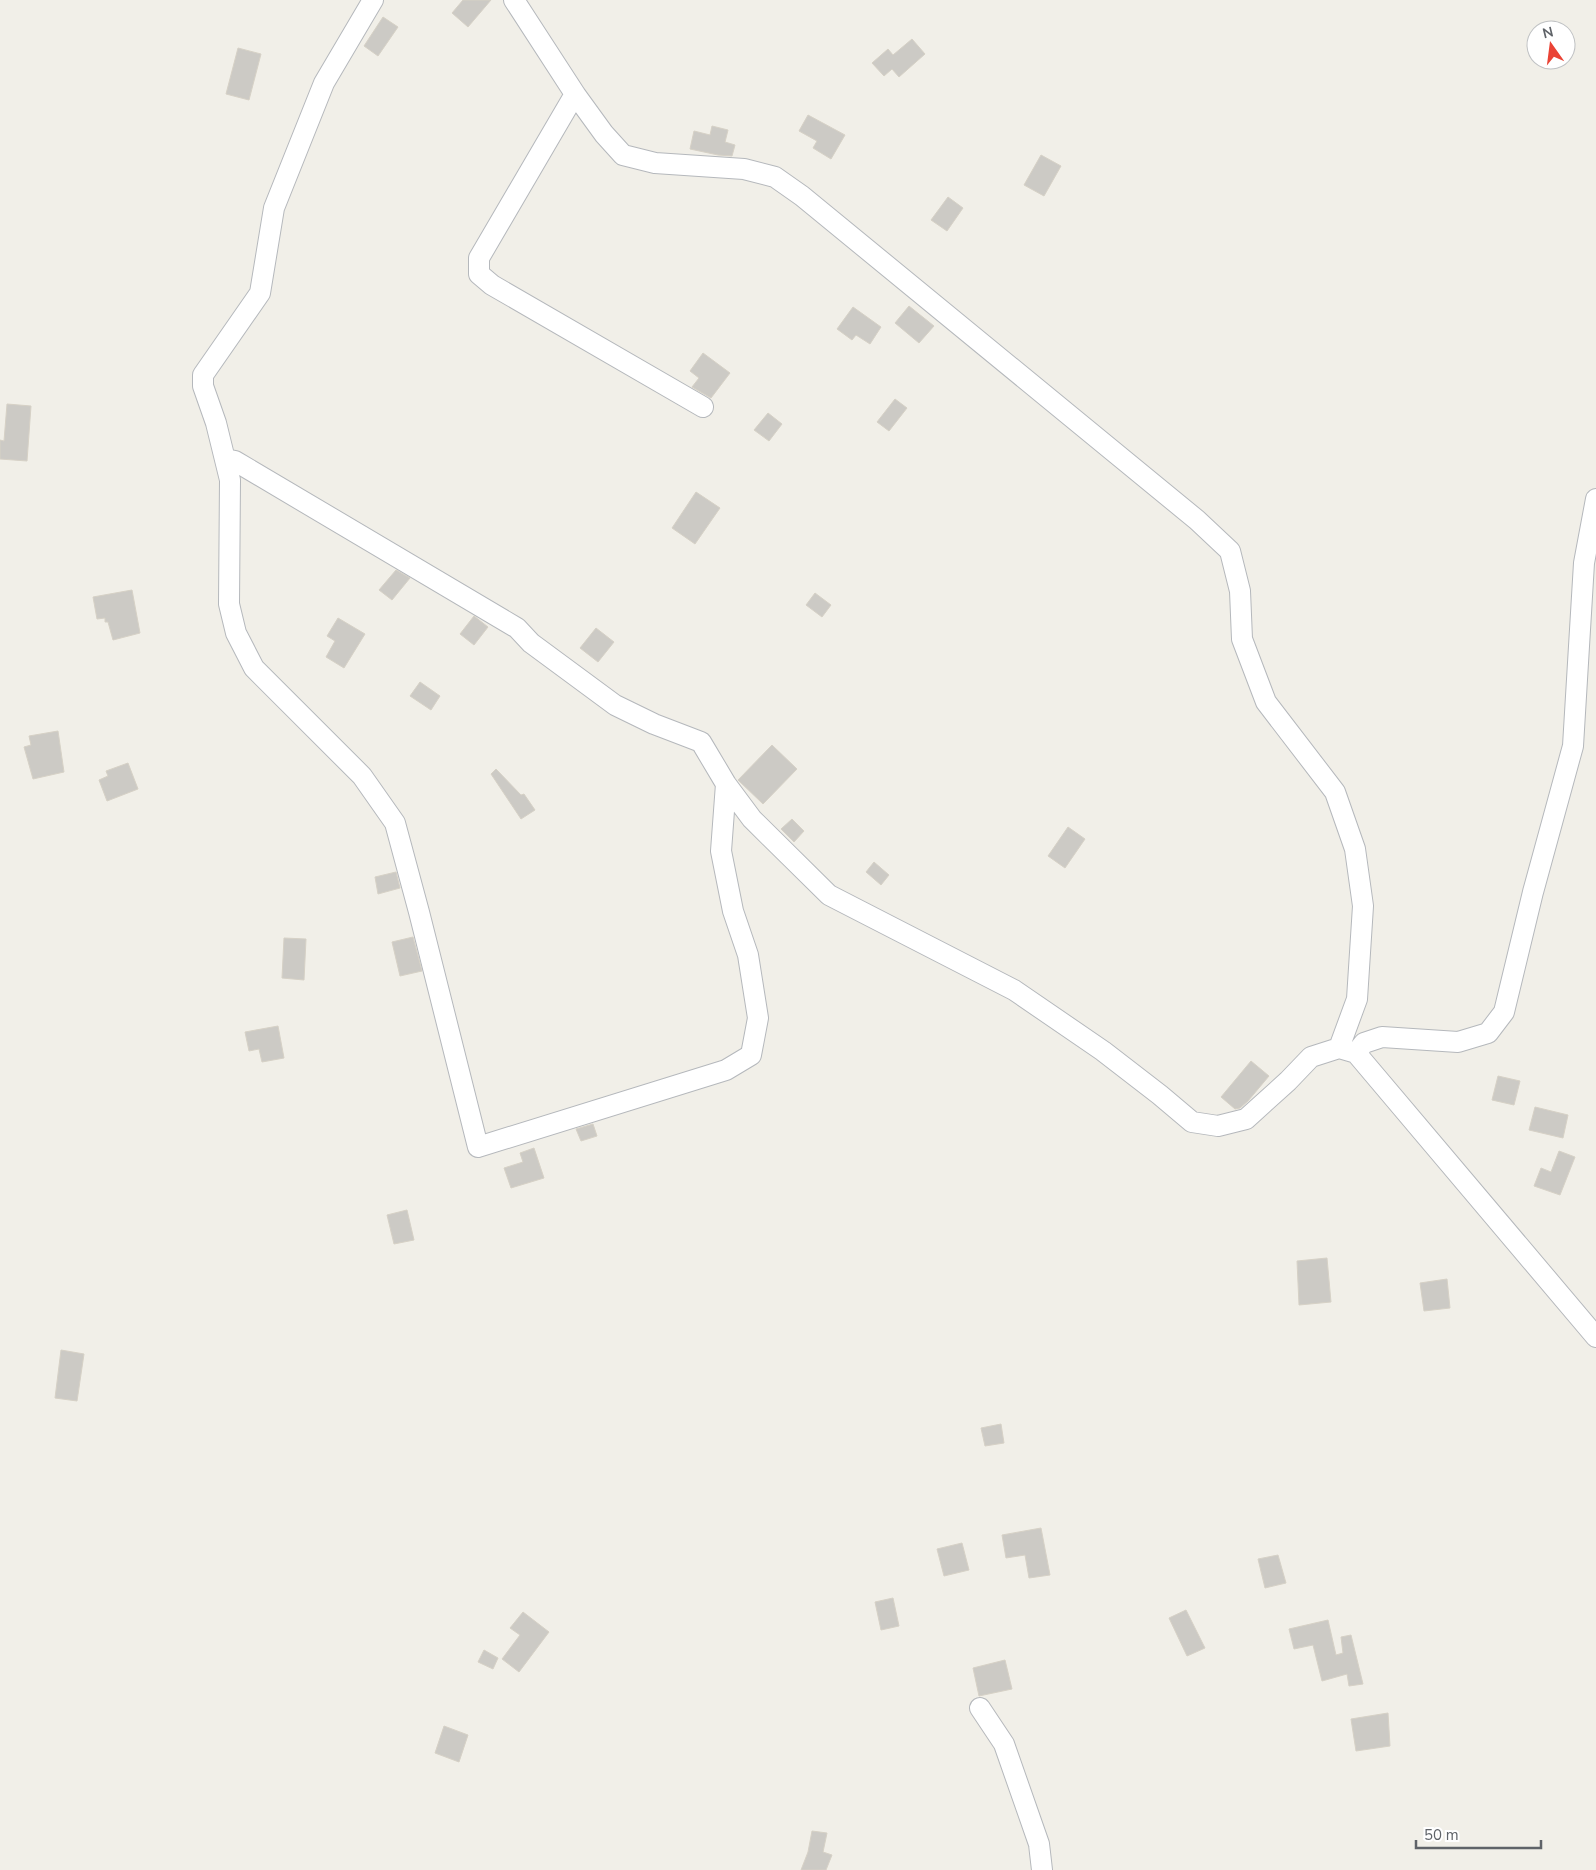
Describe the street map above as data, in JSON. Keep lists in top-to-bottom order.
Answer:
{
  "scale_bar": "50 m",
  "north": "top"
}
